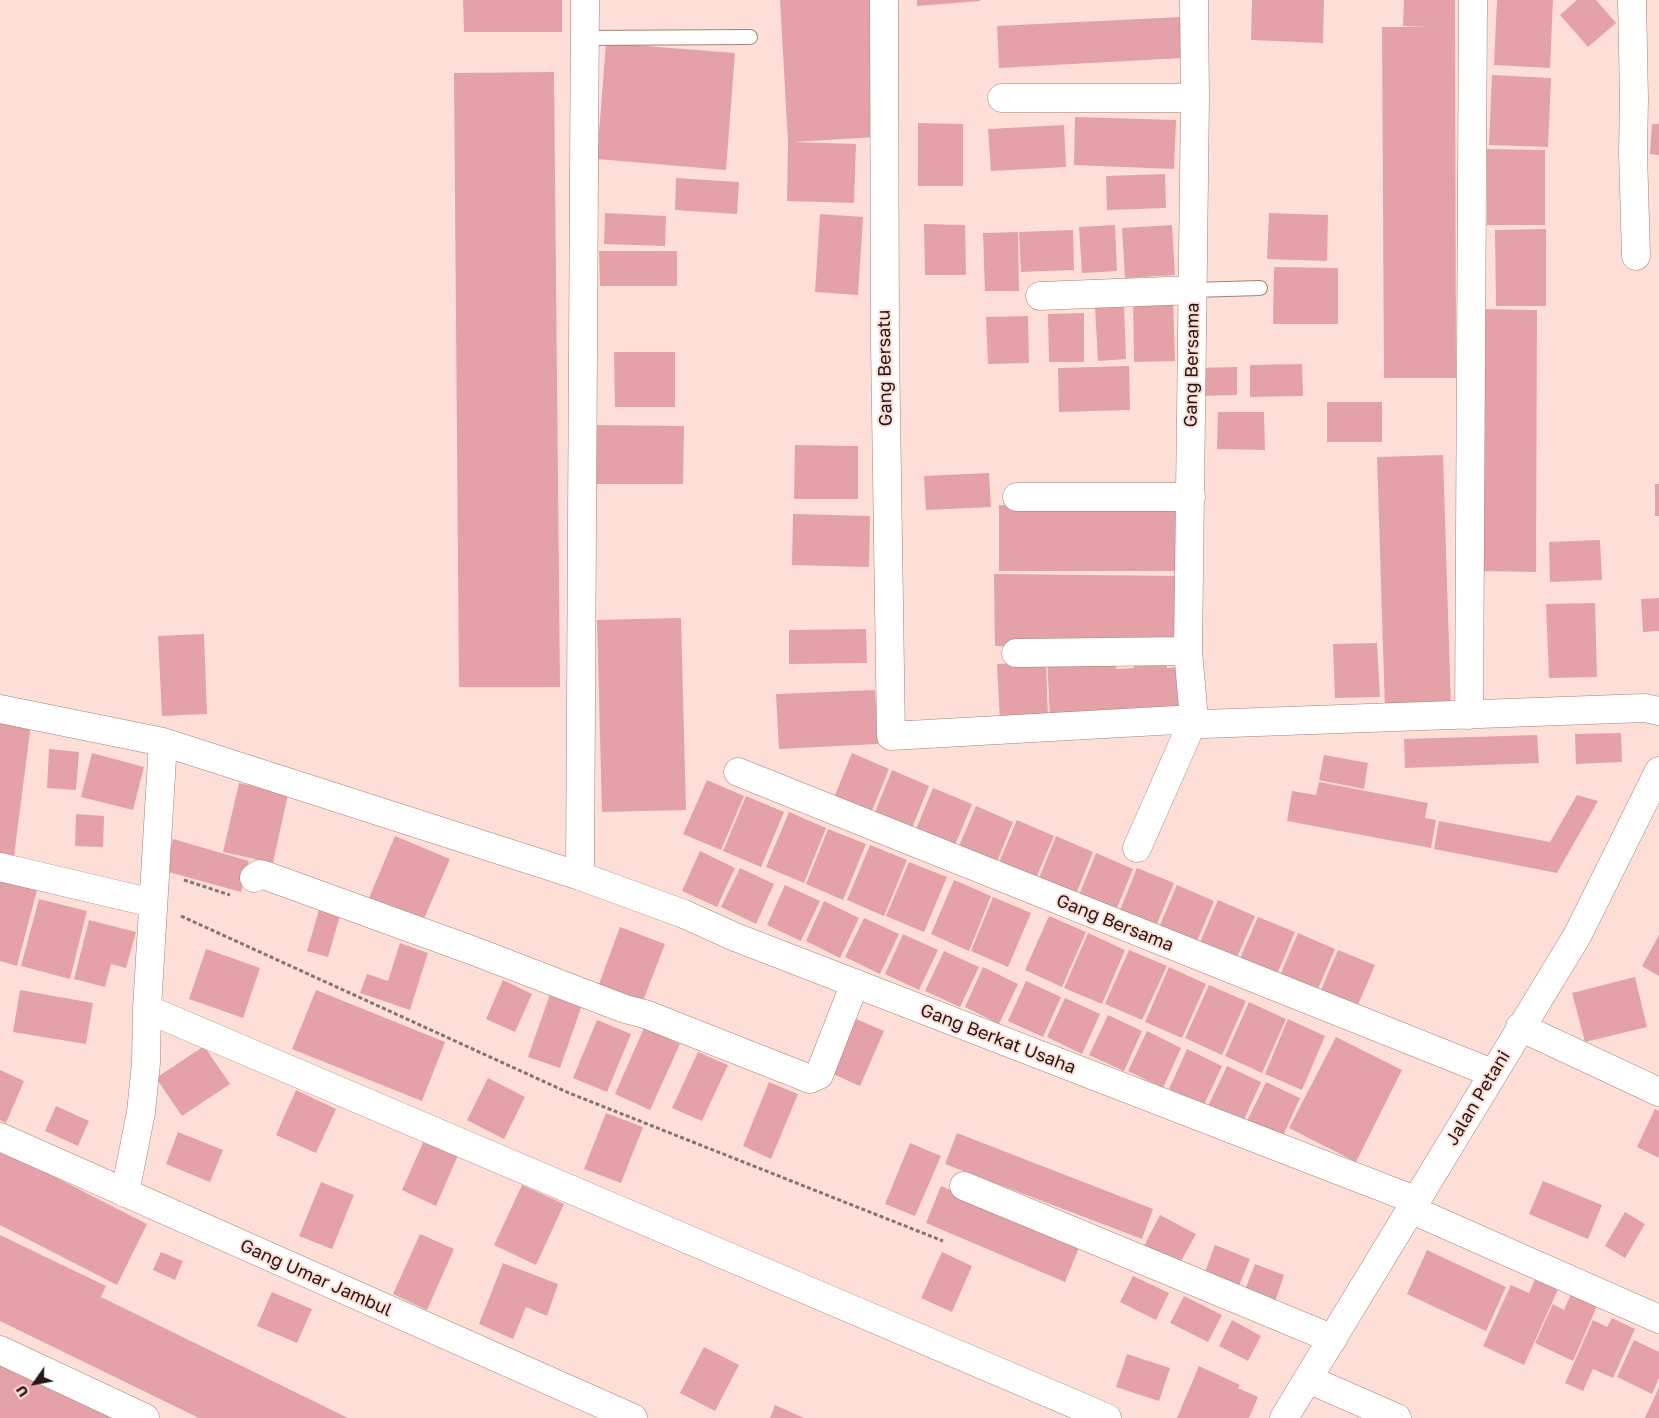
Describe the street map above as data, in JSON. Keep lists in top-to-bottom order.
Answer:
{
  "streets": {
    "street": [
      "Gang Bersama",
      "Gang Bersatu",
      "Gang Berkat Usaha",
      "Jalan Petani",
      "Gang Umar Jambul"
    ]
  },
  "crossings": [
    ["Gang Bersama", "Gang Bersatu"],
    ["Gang Bersama", "Jalan Petani"],
    ["Gang Berkat Usaha", "Jalan Petani"]
  ],
  "north": "bottom left"
}
